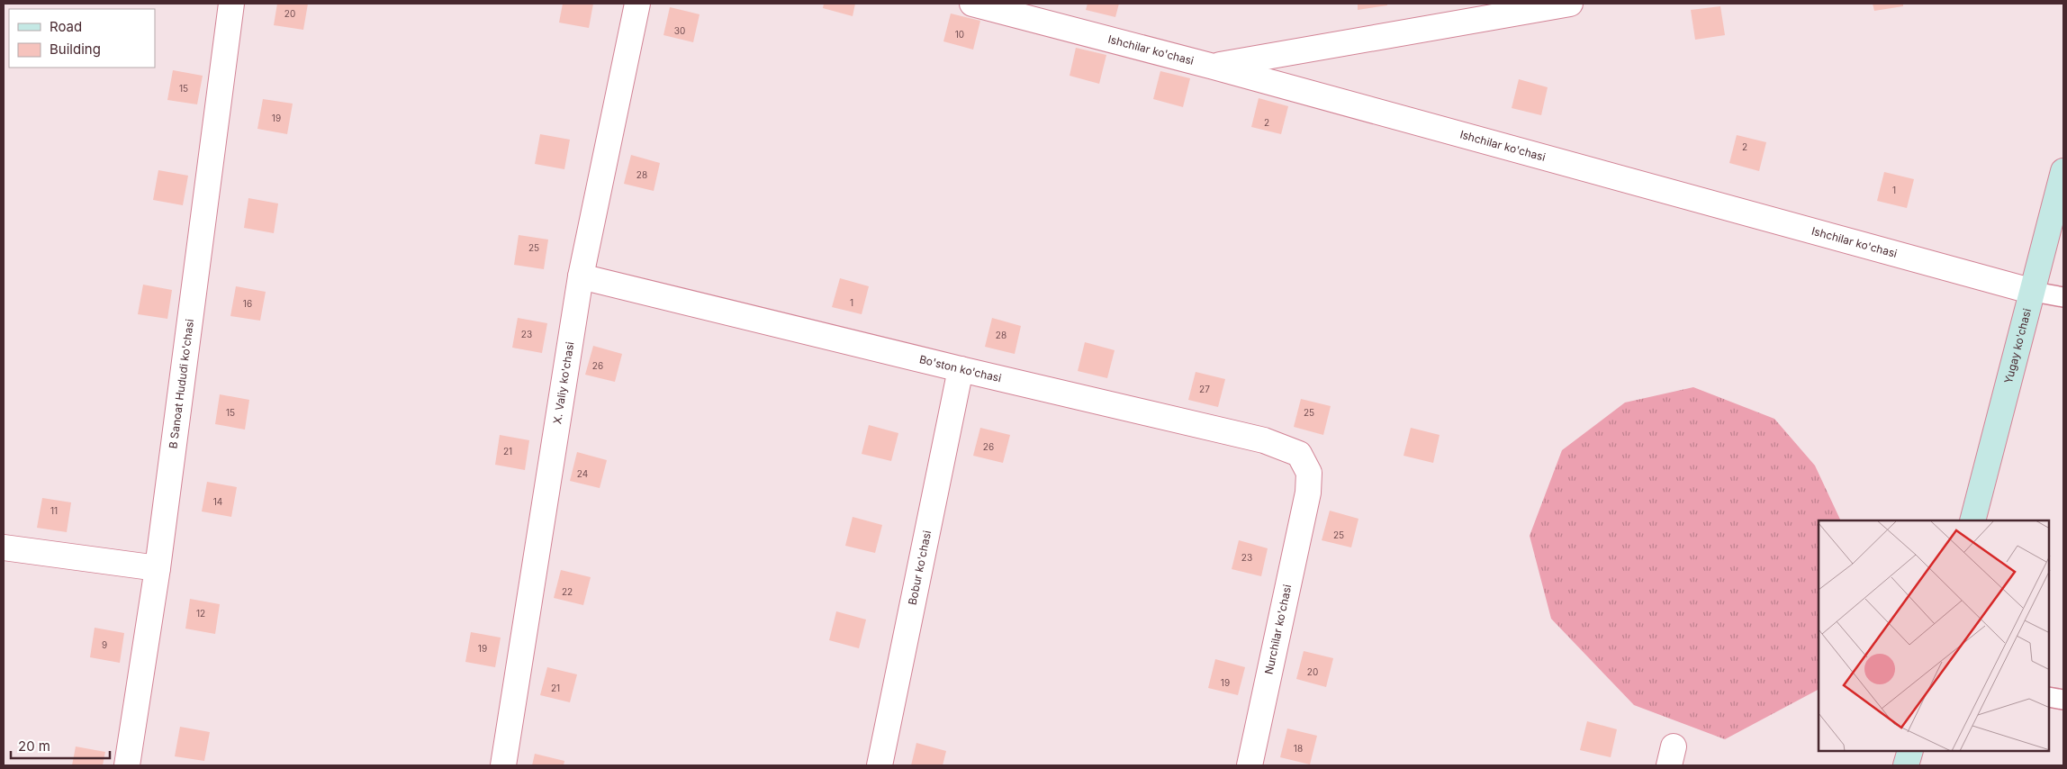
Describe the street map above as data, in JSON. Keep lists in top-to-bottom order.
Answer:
{
  "streets": {
    "main road": ["Yugay ko'chasi"],
    "street": [
      "Ishchilar ko'chasi",
      "Bo'ston ko'chasi",
      "X. Valiy ko'chasi",
      "B Sanoat Hududi ko'chasi",
      "Bobur ko'chasi",
      "Nurchilar ko'chasi"
    ]
  },
  "crossings": [
    ["Ishchilar ko'chasi", "Yugay ko'chasi"],
    ["Bo'ston ko'chasi", "X. Valiy ko'chasi"],
    ["Bo'ston ko'chasi", "Bobur ko'chasi"],
    ["Bo'ston ko'chasi", "Nurchilar ko'chasi"]
  ],
  "house_numbers": [
    "20",
    "30",
    "10",
    "15",
    "19",
    "2",
    "2",
    "28",
    "1",
    "25",
    "1",
    "16",
    "23",
    "28",
    "26",
    "27",
    "15",
    "25",
    "26",
    "21",
    "24",
    "14",
    "11",
    "25",
    "23",
    "22",
    "12",
    "9",
    "19",
    "20",
    "19",
    "21",
    "18"
  ],
  "legend": ["Road", "Building"],
  "scale_bar": "20 m"
}
